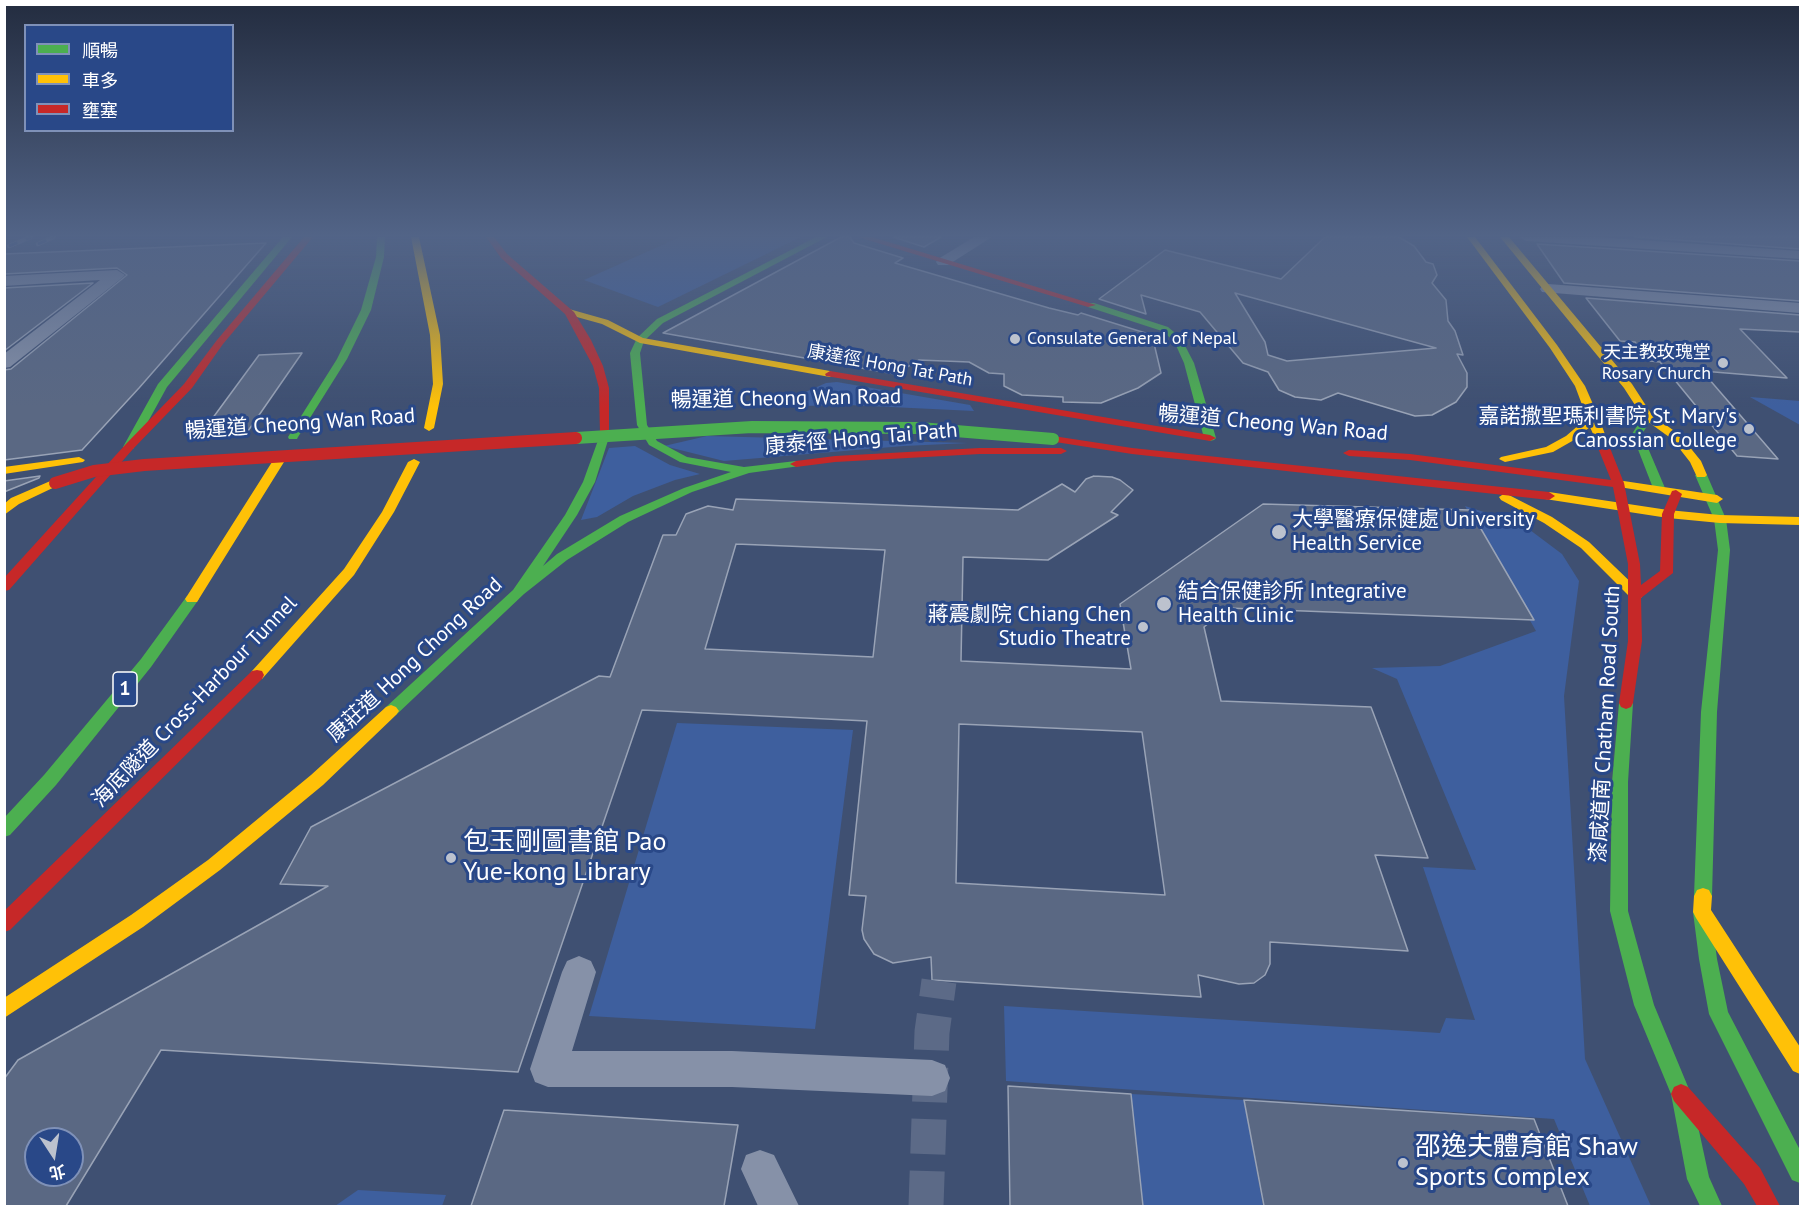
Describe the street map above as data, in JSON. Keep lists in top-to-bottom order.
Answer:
{
  "streets": {
    "main road": [
      "康達徑 Hong Tat Path",
      "暢運道 Cheong Wan Road",
      "康泰徑 Hong Tai Path",
      "康莊道 Hong Chong Road",
      "1",
      "海底隧道 Cross-Harbour Tunnel",
      "漆咸道南 Chatham Road South"
    ]
  },
  "crossings": [
    ["康達徑 Hong Tat Path", "暢運道 Cheong Wan Road"],
    ["康達徑 Hong Tat Path", "康莊道 Hong Chong Road"],
    ["暢運道 Cheong Wan Road", "康泰徑 Hong Tai Path"],
    ["暢運道 Cheong Wan Road", "漆咸道南 Chatham Road South"],
    ["康泰徑 Hong Tai Path", "康莊道 Hong Chong Road"]
  ],
  "places": [
    "Consulate General of Nepal",
    "天主教玫瑰堂 Rosary Church",
    "嘉諾撒聖瑪利書院 St. Mary's Canossian College",
    "大學醫療保健處 University Health Service",
    "結合保健診所 Integrative Health Clinic",
    "蔣震劇院 Chiang Chen Studio Theatre",
    "包玉剛圖書館 Pao Yue-kong Library",
    "邵逸夫體育館 Shaw Sports Complex"
  ],
  "legend": ["順暢", "車多", "壅塞"],
  "north": "bottom"
}
